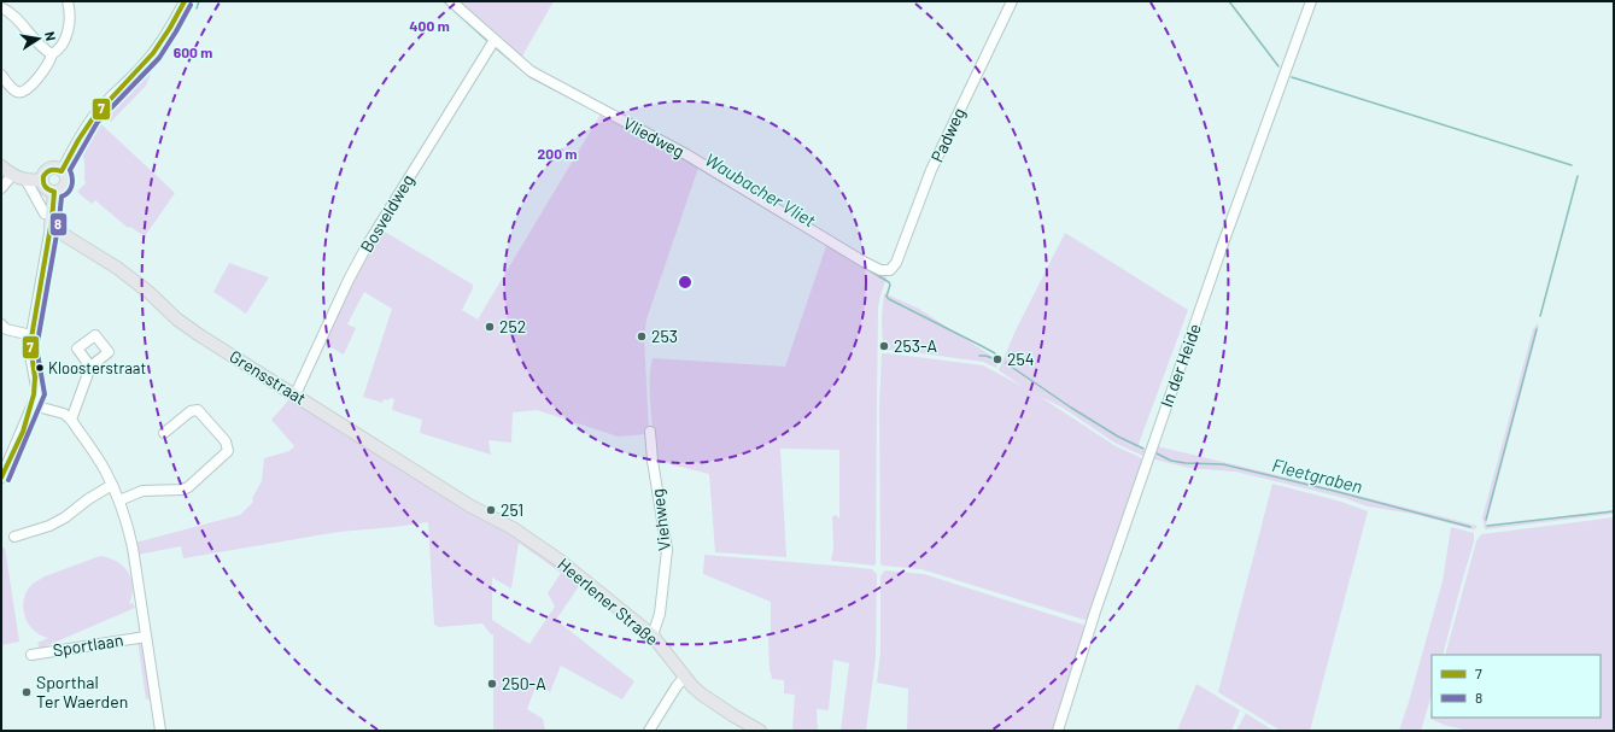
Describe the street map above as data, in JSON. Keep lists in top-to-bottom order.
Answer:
{
  "streets": {
    "main road": ["Grensstraat", "Heerlener Straße"],
    "street": [
      "Padweg",
      "Vliedweg",
      "Bosveldweg",
      "In der Heide",
      "Viehweg",
      "Sportlaan"
    ]
  },
  "crossings": [
    ["Padweg", "Vliedweg"],
    ["Vliedweg", "Bosveldweg"],
    ["Bosveldweg", "Grensstraat"],
    ["Grensstraat", "Heerlener Straße"],
    ["Viehweg", "Heerlener Straße"]
  ],
  "water": ["Waubacher Vliet", "Fleetgraben"],
  "places": [
    "252",
    "253",
    "253-A",
    "254",
    "Kloosterstraat",
    "251",
    "250-A",
    "Sporthal Ter Waerden"
  ],
  "lines": ["transit line 7", "transit line 8"],
  "legend": ["7", "8"],
  "north": "right",
  "rings": ["400 m", "600 m", "200 m"]
}
